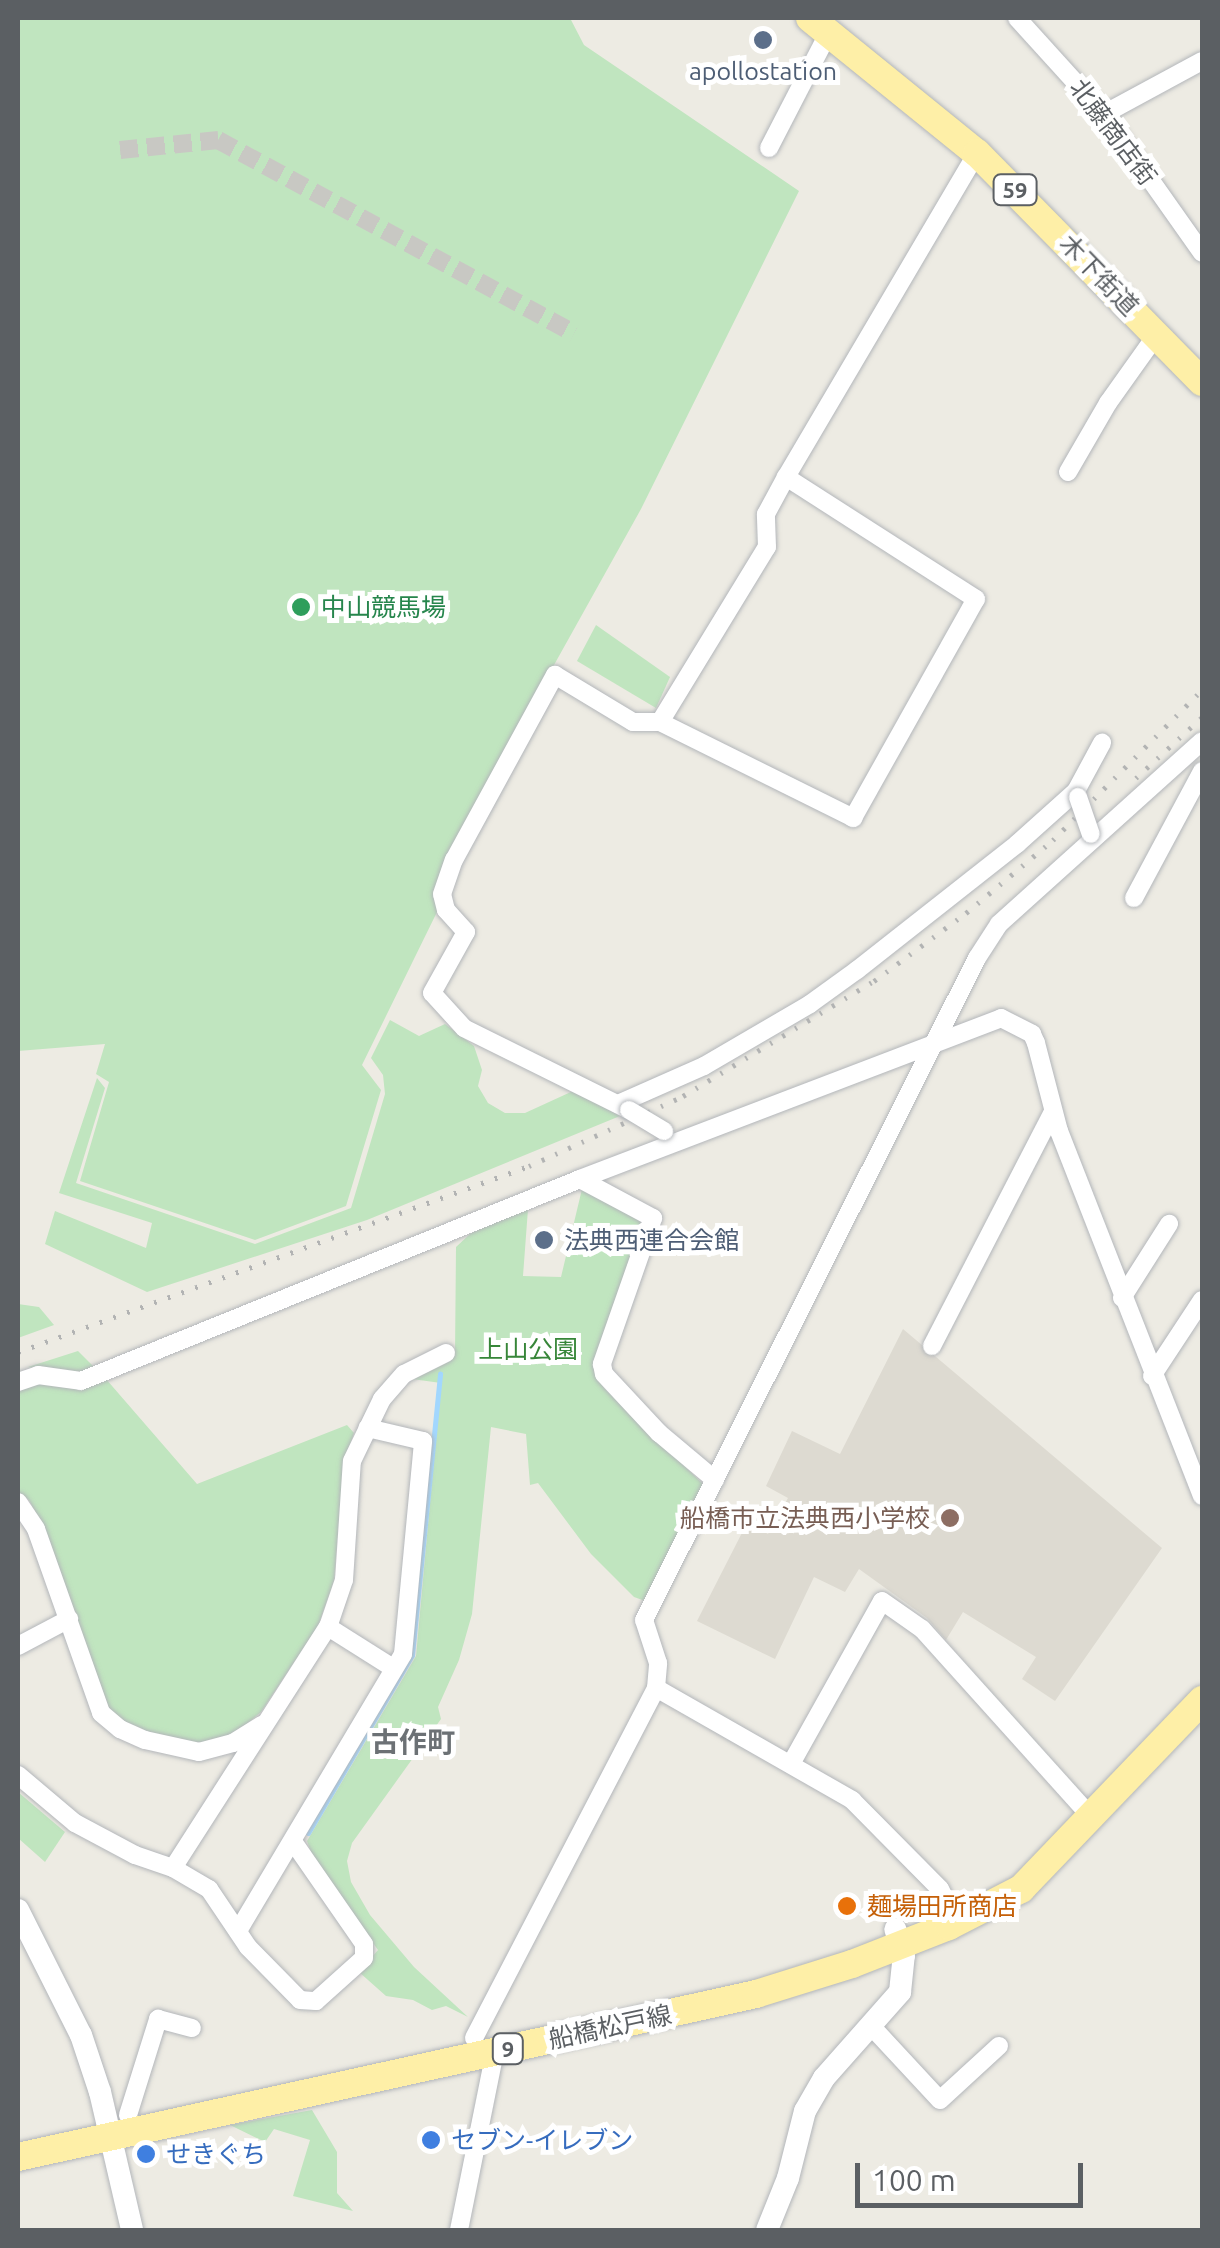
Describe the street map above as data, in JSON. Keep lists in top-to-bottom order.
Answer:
{
  "streets": {
    "main road": [
      "59",
      "木下街道",
      "船橋松戸線",
      "9"
    ],
    "street": ["北藤商店街"]
  },
  "districts": ["古作町"],
  "parks": ["上山公園"],
  "places": [
    "apollostation",
    "中山競馬場",
    "法典西連合会館",
    "船橋市立法典西小学校",
    "麺場田所商店",
    "セブン-イレブン",
    "せきぐち"
  ],
  "scale_bar": "100 m"
}
